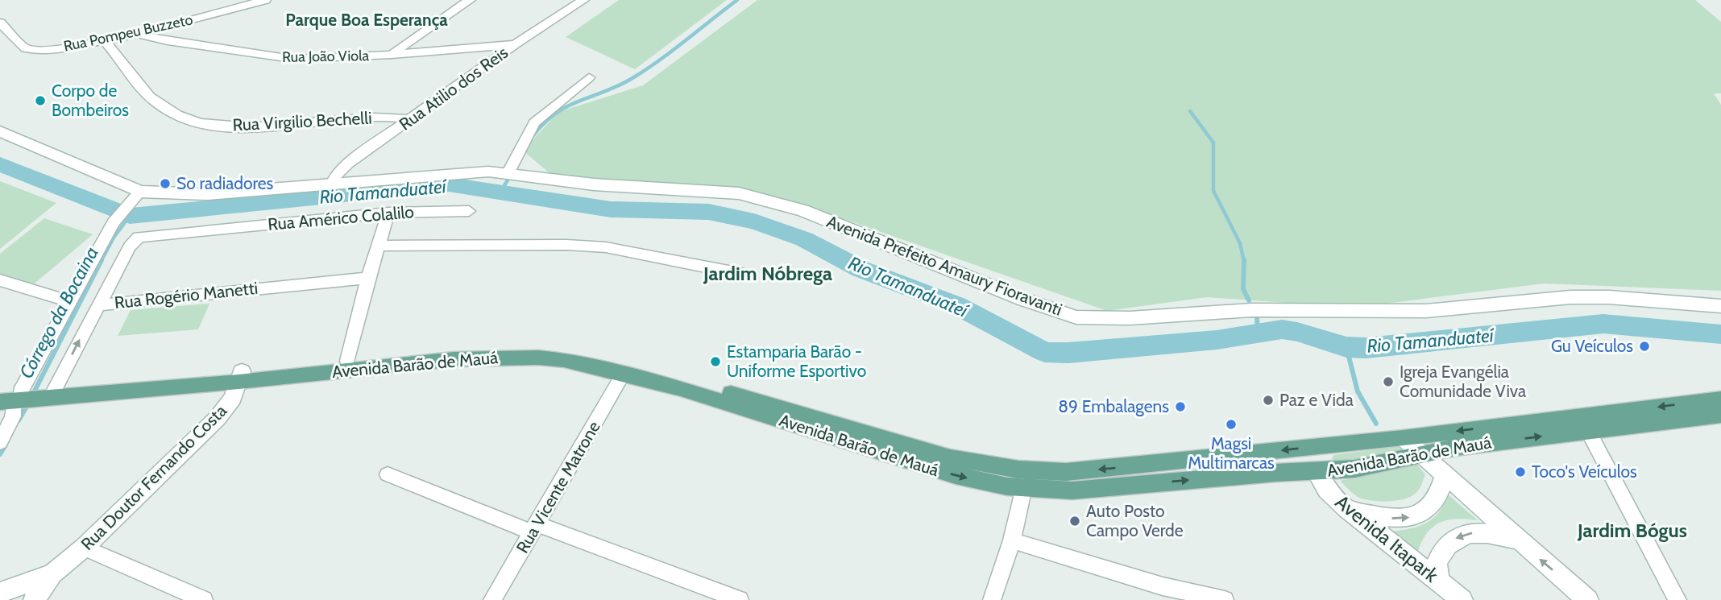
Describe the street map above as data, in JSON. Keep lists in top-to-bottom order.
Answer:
{
  "streets": {
    "main road": ["Avenida Barão de Mauá"],
    "street": [
      "Rua Pompeu Buzzeto",
      "Rua João Viola",
      "Rua Atilio dos Reis",
      "Rua Virgilio Bechelli",
      "Rua Américo Colalilo",
      "Avenida Prefeito Amaury Fioravanti",
      "Rua Rogério Manetti",
      "Rua Doutor Fernando Costa",
      "Rua Vicente Matrone",
      "Avenida Itapark"
    ]
  },
  "crossings": [
    ["Rua Pompeu Buzzeto", "Rua João Viola"],
    ["Rua Pompeu Buzzeto", "Rua Virgilio Bechelli"],
    ["Rua João Viola", "Rua Atilio dos Reis"],
    ["Rua Atilio dos Reis", "Rua Virgilio Bechelli"],
    ["Rua Atilio dos Reis", "Avenida Prefeito Amaury Fioravanti"],
    ["Rua Américo Colalilo", "Rua Rogério Manetti"],
    ["Rua Rogério Manetti", "Avenida Barão de Mauá"],
    ["Avenida Barão de Mauá", "Rua Doutor Fernando Costa"],
    ["Avenida Barão de Mauá", "Rua Vicente Matrone"],
    ["Avenida Barão de Mauá", "Avenida Itapark"]
  ],
  "districts": ["Parque Boa Esperança", "Jardim Nóbrega", "Jardim Bógus"],
  "water": ["Rio Tamanduateí", "Córrego da Bocaina"],
  "places": [
    "Corpo de Bombeiros",
    "So radiadores",
    "Gu Veículos",
    "Estamparia Barão - Uniforme Esportivo",
    "Igreja Evangélia Comunidade Viva",
    "Paz e Vida",
    "89 Embalagens",
    "Magsi Multimarcas",
    "Toco's Veículos",
    "Auto Posto Campo Verde"
  ]
}
